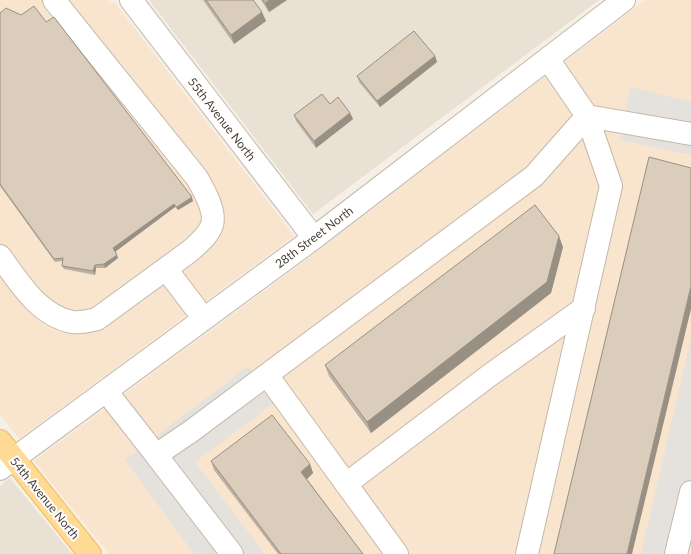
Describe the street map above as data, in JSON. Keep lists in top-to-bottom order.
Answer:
{
  "streets": {
    "main road": ["54th Avenue North"],
    "street": ["55th Avenue North", "28th Street North"]
  },
  "crossings": [
    ["55th Avenue North", "28th Street North"],
    ["28th Street North", "54th Avenue North"]
  ]
}
